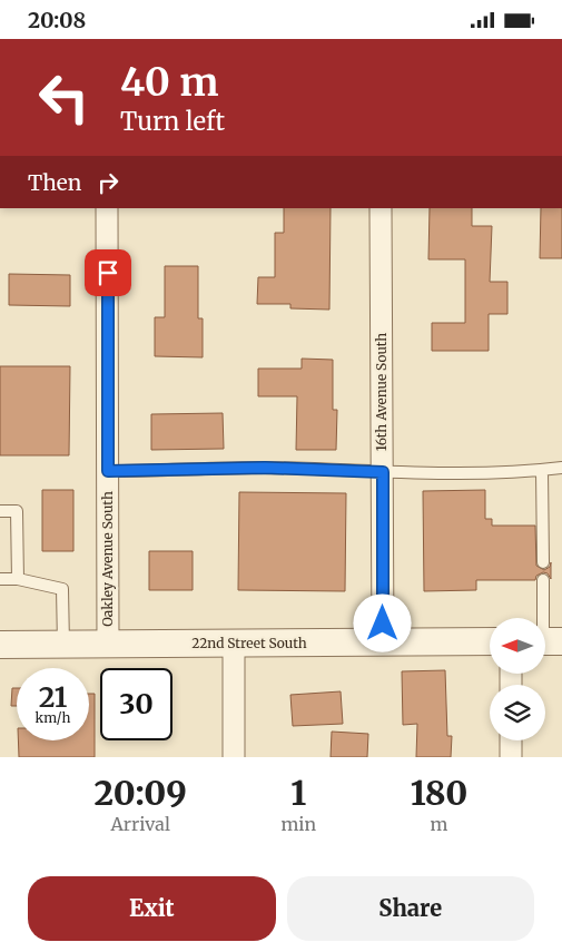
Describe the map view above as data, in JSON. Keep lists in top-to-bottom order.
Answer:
{
  "streets": {
    "street": ["16th Avenue South", "Oakley Avenue South", "22nd Street South"]
  },
  "crossings": [
    ["16th Avenue South", "22nd Street South"],
    ["Oakley Avenue South", "22nd Street South"]
  ],
  "north": "left",
  "page": {
    "status": "20:08",
    "turn": ["40 m", "Turn left"],
    "then": "Then",
    "speed": "21 km/h",
    "limit": "30",
    "eta": [
      "20:09",
      "Arrival",
      "1",
      "min",
      "180",
      "m"
    ],
    "buttons": ["Exit", "Share"]
  }
}
